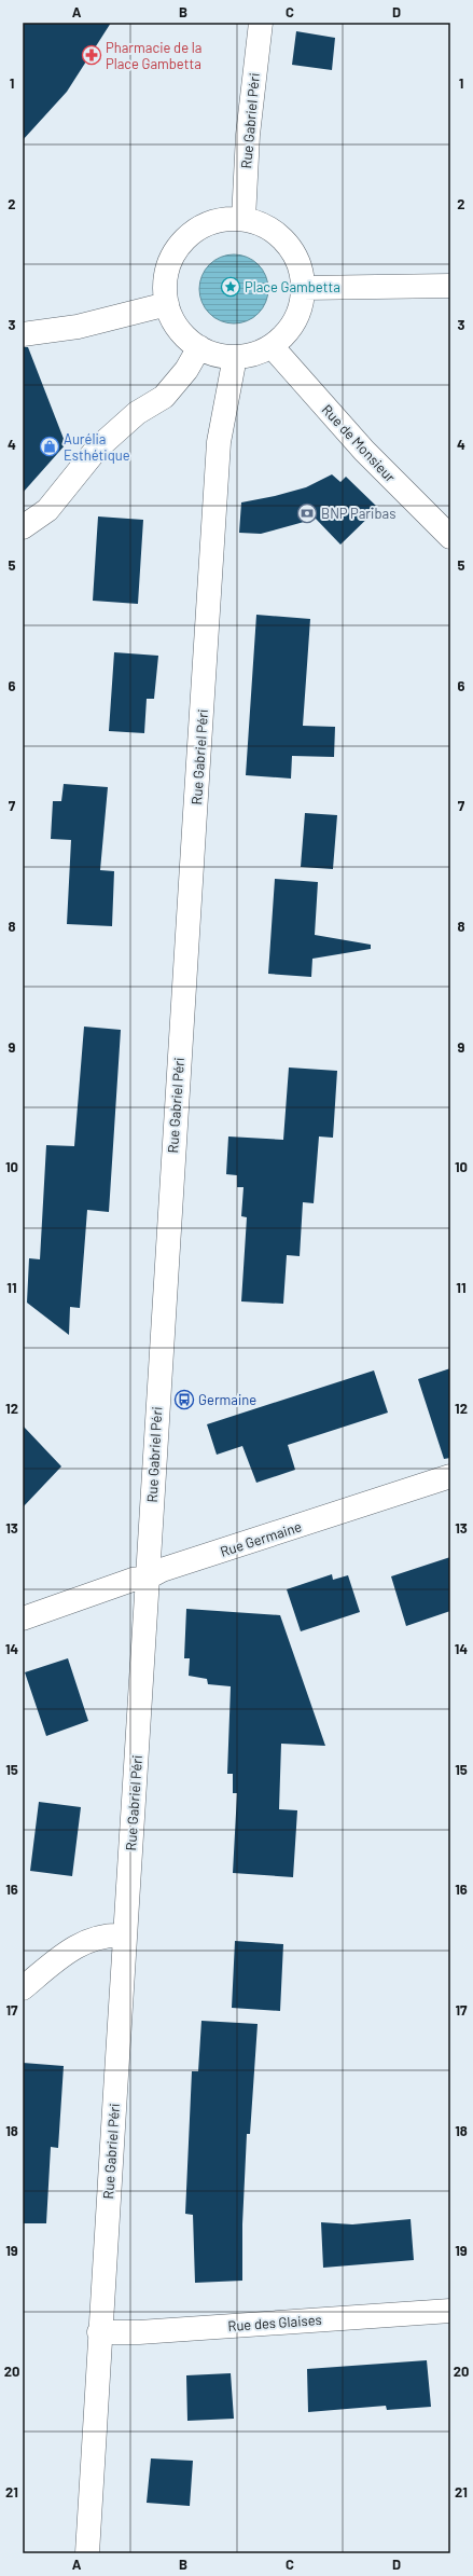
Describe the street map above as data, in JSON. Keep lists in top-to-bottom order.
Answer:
{
  "streets": {
    "street": [
      "Rue Gabriel Péri",
      "Rue de Monsieur",
      "Rue Germaine",
      "Rue des Glaises"
    ]
  },
  "crossings": [
    ["Rue Gabriel Péri", "Rue de Monsieur"],
    ["Rue Gabriel Péri", "Rue Germaine"],
    ["Rue Gabriel Péri", "Rue des Glaises"]
  ],
  "places": {
    "pharmacy": ["Pharmacie de la Place Gambetta"],
    "place": ["Place Gambetta"],
    "shop": ["Aurélia Esthétique"],
    "bank": ["BNP Paribas"],
    "bus stop": ["Germaine"]
  },
  "grid": {
    "columns": [
      "A",
      "B",
      "C",
      "D"
    ],
    "rows": [
      "1",
      "2",
      "3",
      "4",
      "5",
      "6",
      "7",
      "8",
      "9",
      "10",
      "11",
      "12",
      "13",
      "14",
      "15",
      "16",
      "17",
      "18",
      "19",
      "20",
      "21"
    ]
  }
}
